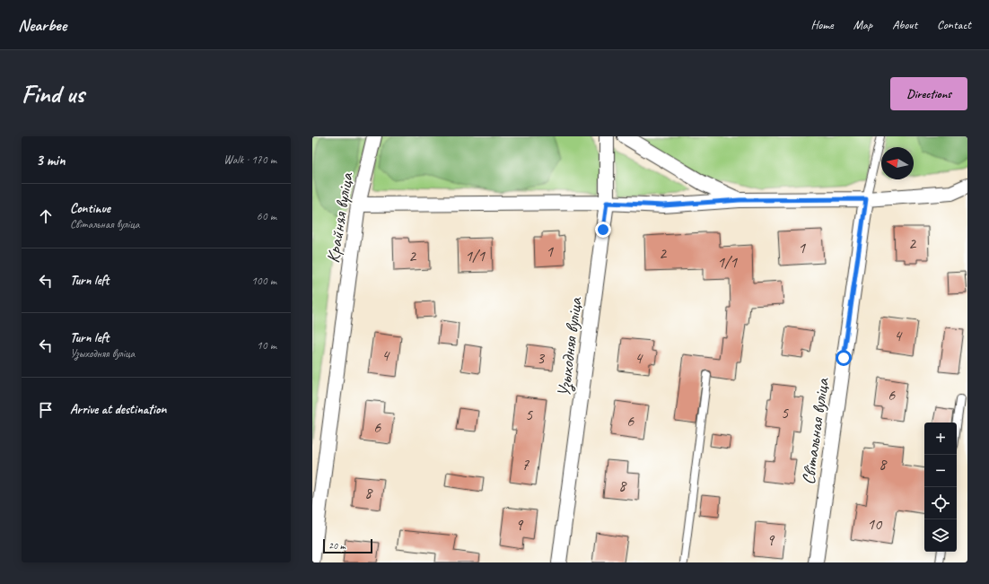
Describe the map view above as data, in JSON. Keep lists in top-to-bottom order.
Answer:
{
  "streets": {
    "street": ["Крайняя вуліца", "Узыходняя вуліца", "Світальная вуліца"]
  },
  "house_numbers": [
    "2",
    "1",
    "1",
    "2",
    "2",
    "1/1",
    "1/1",
    "4",
    "4",
    "3",
    "4",
    "6",
    "5",
    "5",
    "6",
    "6",
    "8",
    "7",
    "8",
    "8",
    "10",
    "9",
    "9"
  ],
  "scale_bar": "20 m",
  "north": "left",
  "page": {
    "header": "Nearbee",
    "nav": [
      "Home",
      "Map",
      "About",
      "Contact"
    ],
    "buttons": "Directions",
    "title": "Find us",
    "heading": ["3 min", "Walk · 170 m"],
    "list": [
      ["Continue", "Світальная вуліца", "60 m"],
      ["Turn left", "100 m"],
      ["Turn left", "Узыходняя вуліца", "10 m"],
      "Arrive at destination"
    ],
    "map_buttons": ["+", "−"],
    "scale": "20 m"
  }
}
